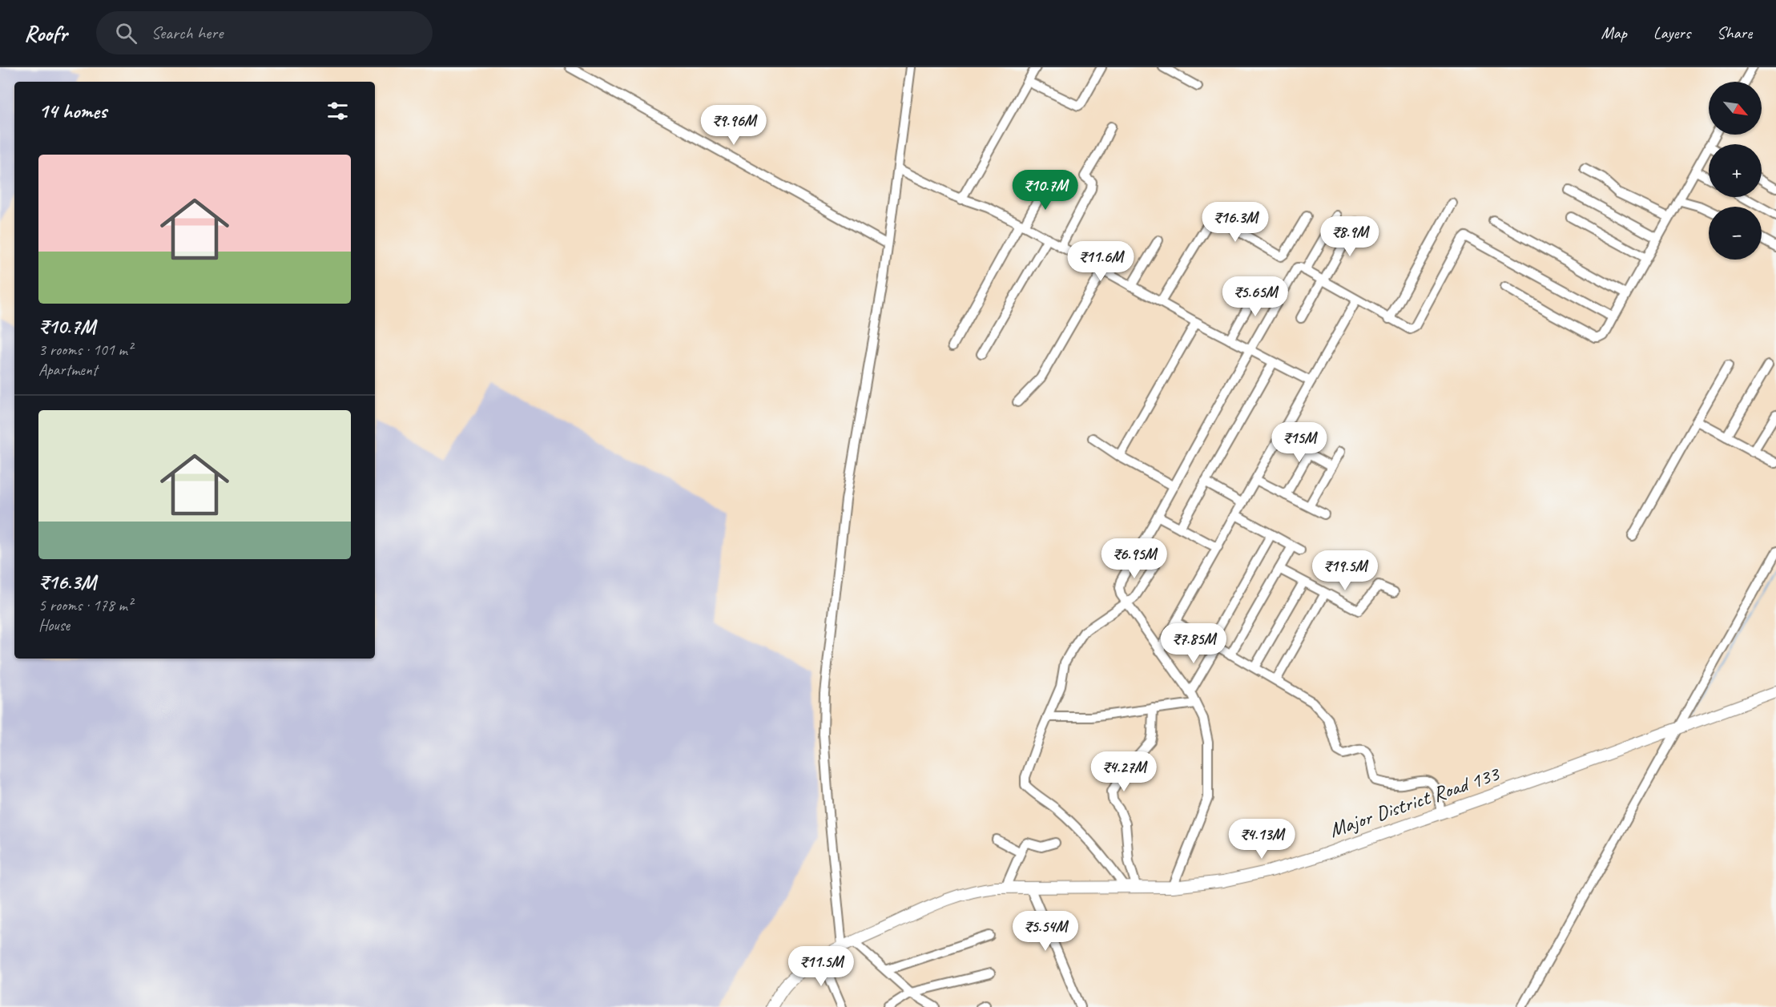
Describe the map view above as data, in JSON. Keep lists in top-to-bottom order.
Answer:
{
  "streets": {
    "main road": ["Major District Road 133"]
  },
  "north": "bottom right",
  "page": {
    "header": "Roofr",
    "search": "Search here",
    "nav": ["Map", "Layers", "Share"],
    "map_buttons": ["+", "−"],
    "heading": "14 homes",
    "price": [
      "₹9.96M",
      "₹10.7M",
      "₹16.3M",
      "₹8.9M",
      "₹11.6M",
      "₹5.65M",
      "₹15M",
      "₹6.95M",
      "₹19.5M",
      "₹7.85M",
      "₹4.27M",
      "₹4.13M",
      "₹5.54M",
      "₹11.5M"
    ],
    "list": [
      {
        "name": "₹10.7M",
        "note": "3 rooms · 101 m² · Apartment"
      },
      {
        "name": "₹16.3M",
        "note": "5 rooms · 178 m² · House"
      }
    ]
  }
}
